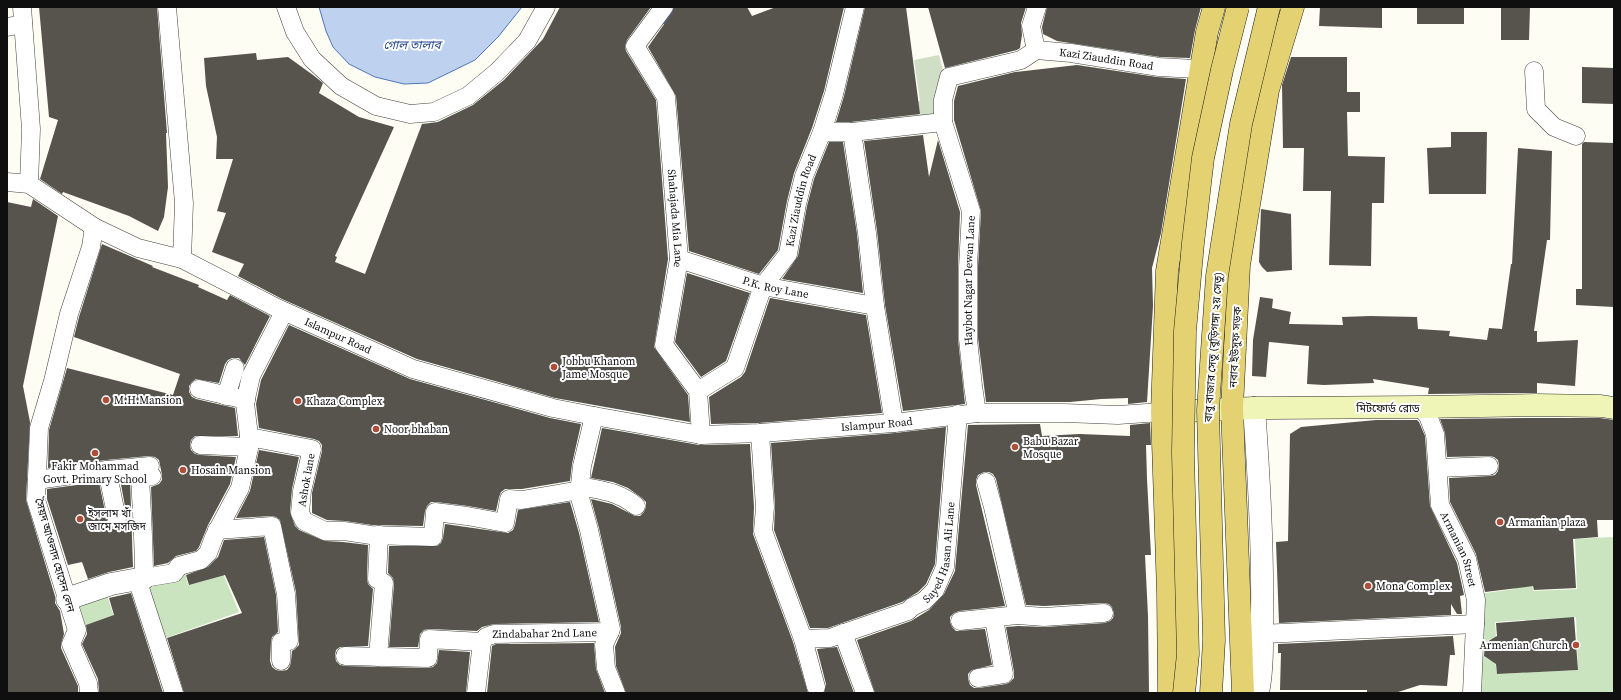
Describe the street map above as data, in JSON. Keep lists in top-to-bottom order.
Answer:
{
  "streets": {
    "highway": ["বাবু বাজার সেতু (বুড়িগঙ্গা ২য় সেতু)", "নবাব ইউসুফ সড়ক"],
    "main road": ["মিটফোর্ড রোড"],
    "street": [
      "Kazi Ziauddin Road",
      "Shahajada Mia Lane",
      "Haybot Nagar Dewan Lane",
      "P.K. Roy Lane",
      "Islampur Road",
      "Ashok lane",
      "Armanian Street",
      "Sayed Hasan Ali Lane",
      "সৈয়দ আওলাদ হোসেন লেন",
      "Zindabahar 2nd Lane"
    ]
  },
  "crossings": [
    ["Kazi Ziauddin Road", "Shahajada Mia Lane"],
    ["Kazi Ziauddin Road", "Haybot Nagar Dewan Lane"],
    ["Kazi Ziauddin Road", "P.K. Roy Lane"],
    ["Shahajada Mia Lane", "P.K. Roy Lane"],
    ["Haybot Nagar Dewan Lane", "Islampur Road"],
    ["Islampur Road", "মিটফোর্ড রোড"],
    ["Islampur Road", "Sayed Hasan Ali Lane"],
    ["Islampur Road", "সৈয়দ আওলাদ হোসেন লেন"],
    ["নবাব ইউসুফ সড়ক", "মিটফোর্ড রোড"],
    ["মিটফোর্ড রোড", "Armanian Street"]
  ],
  "water": ["গোল তালাব"],
  "places": [
    "Jobbu Khanom Jame Mosque",
    "M.H.Mansion",
    "Khaza Complex",
    "Noor bhaban",
    "Babu Bazar Mosque",
    "Fakir Mohammad Govt. Primary School",
    "Hosain Mansion",
    "ইসলাম খাঁ জামে মসজিদ",
    "Armanian plaza",
    "Mona Complex",
    "Armenian Church"
  ]
}
